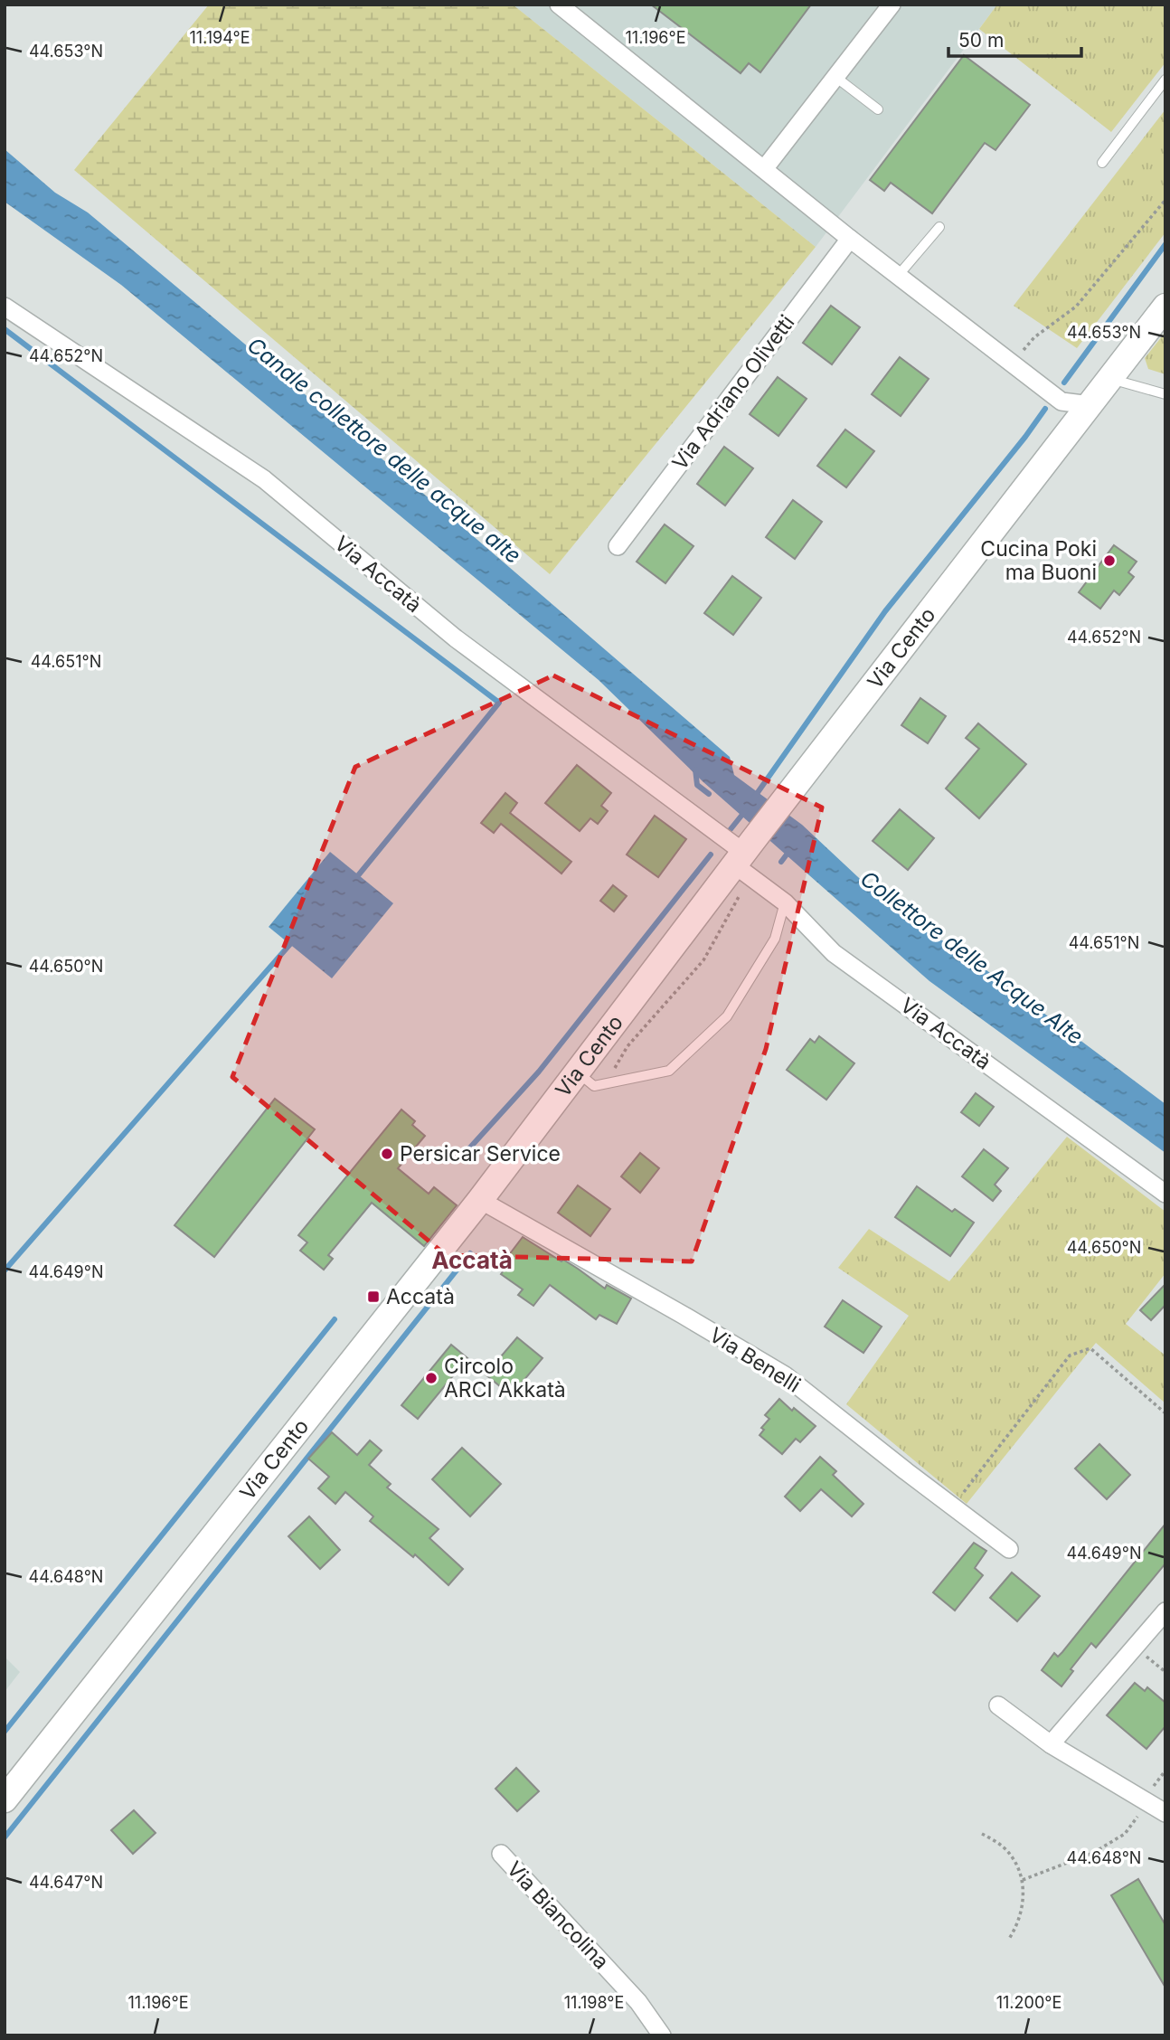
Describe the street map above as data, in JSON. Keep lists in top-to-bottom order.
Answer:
{
  "streets": {
    "main road": ["Via Cento"],
    "street": [
      "Via Adriano Olivetti",
      "Via Accatà",
      "Via Benelli",
      "Via Biancolina"
    ]
  },
  "crossings": [
    ["Via Accatà", "Via Cento"],
    ["Via Cento", "Via Benelli"]
  ],
  "districts": ["Accatà"],
  "water": ["Canale collettore delle acque alte", "Collettore delle Acque Alte"],
  "places": {
    "other": ["Cucina Poki ma Buoni", "Persicar Service", "Circolo ARCI Akkatà"],
    "transit": ["Accatà"]
  },
  "scale_bar": "50 m",
  "coordinates": [
    "11.194°E",
    "11.196°E",
    "44.653°N",
    "44.652°N",
    "44.651°N",
    "44.650°N",
    "44.649°N",
    "44.648°N",
    "44.647°N",
    "11.198°E",
    "11.200°E"
  ]
}
